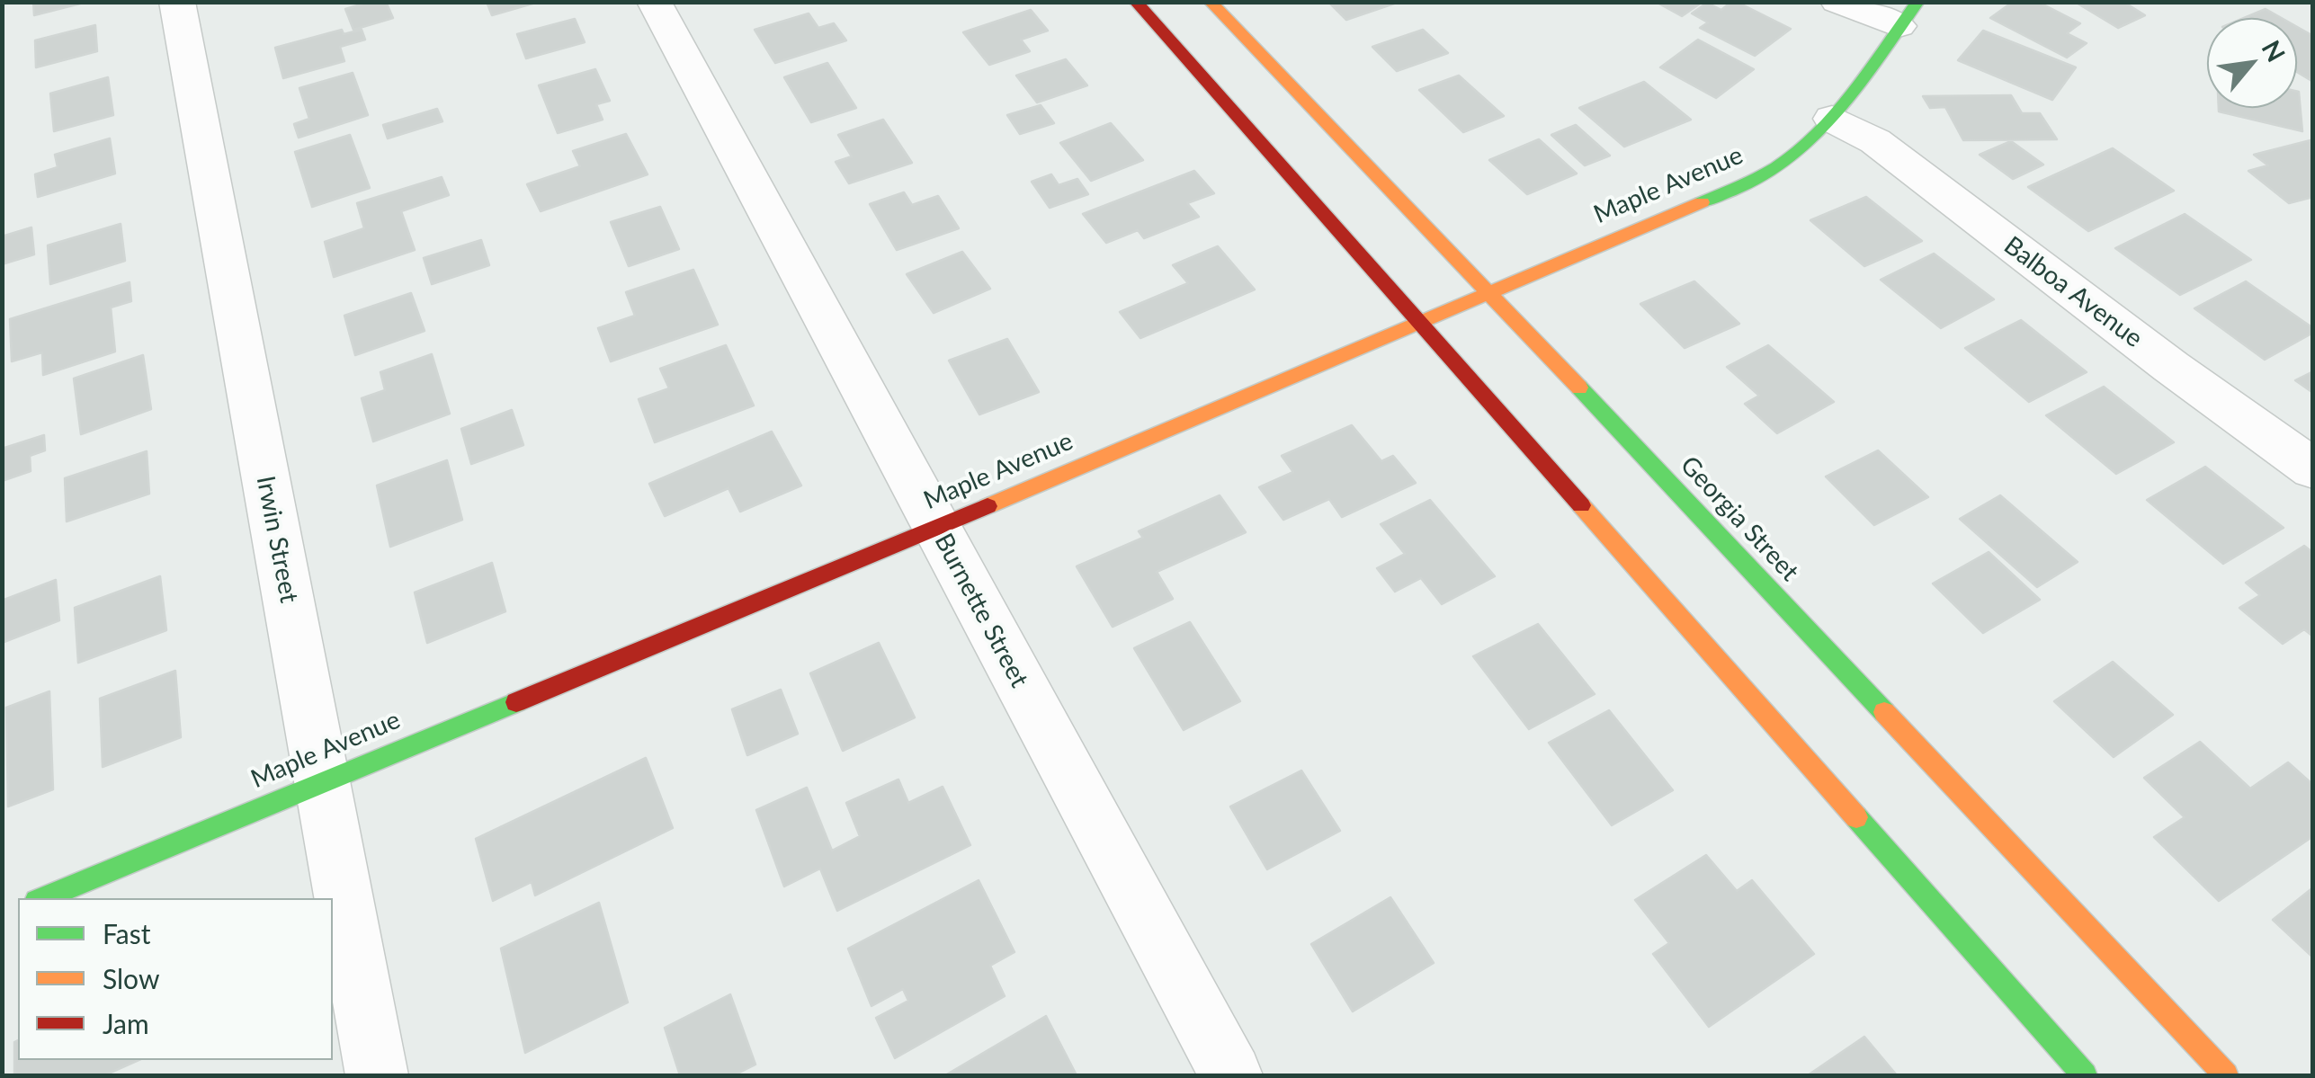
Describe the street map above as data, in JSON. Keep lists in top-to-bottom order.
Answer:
{
  "streets": {
    "main road": ["Maple Avenue", "Georgia Street"],
    "street": ["Balboa Avenue", "Irwin Street", "Burnette Street"]
  },
  "crossings": [
    ["Maple Avenue", "Balboa Avenue"],
    ["Maple Avenue", "Georgia Street"],
    ["Maple Avenue", "Irwin Street"],
    ["Maple Avenue", "Burnette Street"]
  ],
  "legend": ["Fast", "Slow", "Jam"],
  "north": "top right"
}
